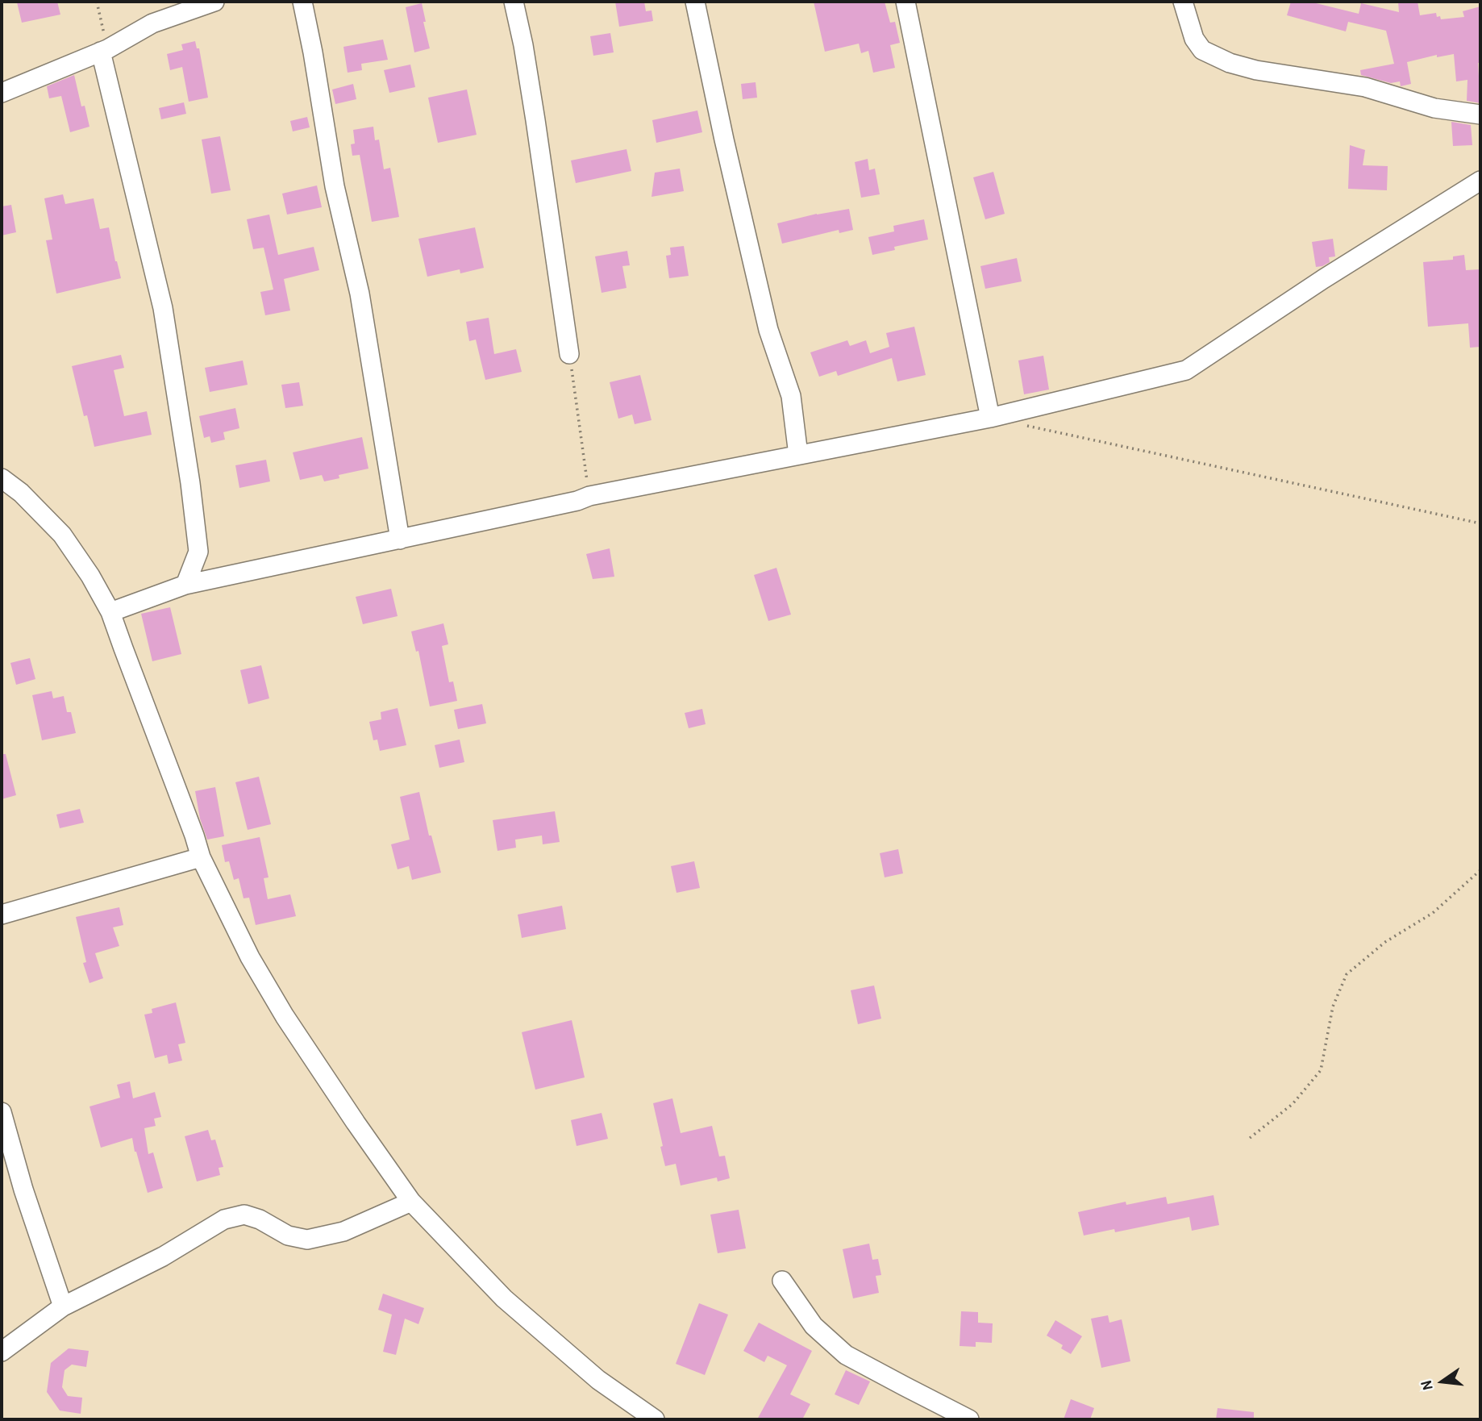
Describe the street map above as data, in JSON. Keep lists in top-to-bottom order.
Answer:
{
  "north": "left"
}
